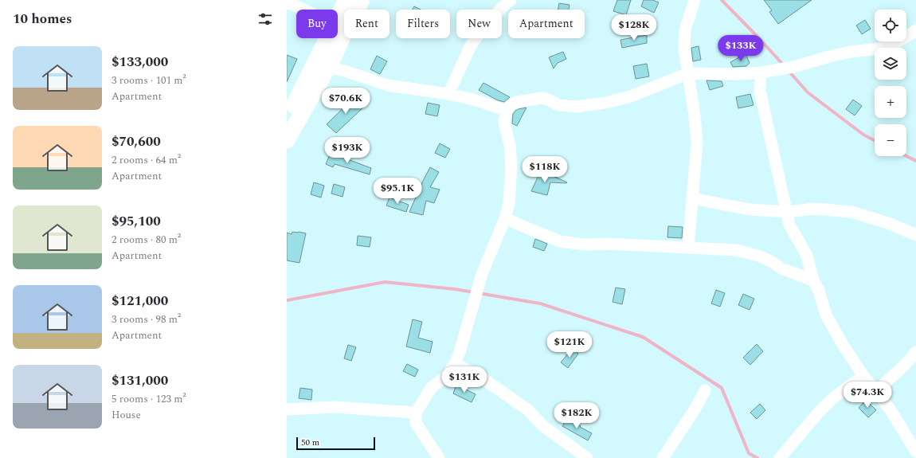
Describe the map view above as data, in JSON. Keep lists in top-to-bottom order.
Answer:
{
  "scale_bar": "50 m",
  "page": {
    "heading": "10 homes",
    "map_buttons": ["+", "−"],
    "chip": [
      "Buy",
      "Rent",
      "Filters",
      "New",
      "Apartment"
    ],
    "price": [
      "$128K",
      "$133K",
      "$70.6K",
      "$193K",
      "$118K",
      "$95.1K",
      "$121K",
      "$131K",
      "$74.3K",
      "$182K"
    ],
    "list": [
      {
        "name": "$133,000",
        "note": "3 rooms · 101 m² · Apartment"
      },
      {
        "name": "$70,600",
        "note": "2 rooms · 64 m² · Apartment"
      },
      {
        "name": "$95,100",
        "note": "2 rooms · 80 m² · Apartment"
      },
      {
        "name": "$121,000",
        "note": "3 rooms · 98 m² · Apartment"
      },
      {
        "name": "$131,000",
        "note": "5 rooms · 123 m² · House"
      }
    ],
    "scale": "50 m"
  }
}
